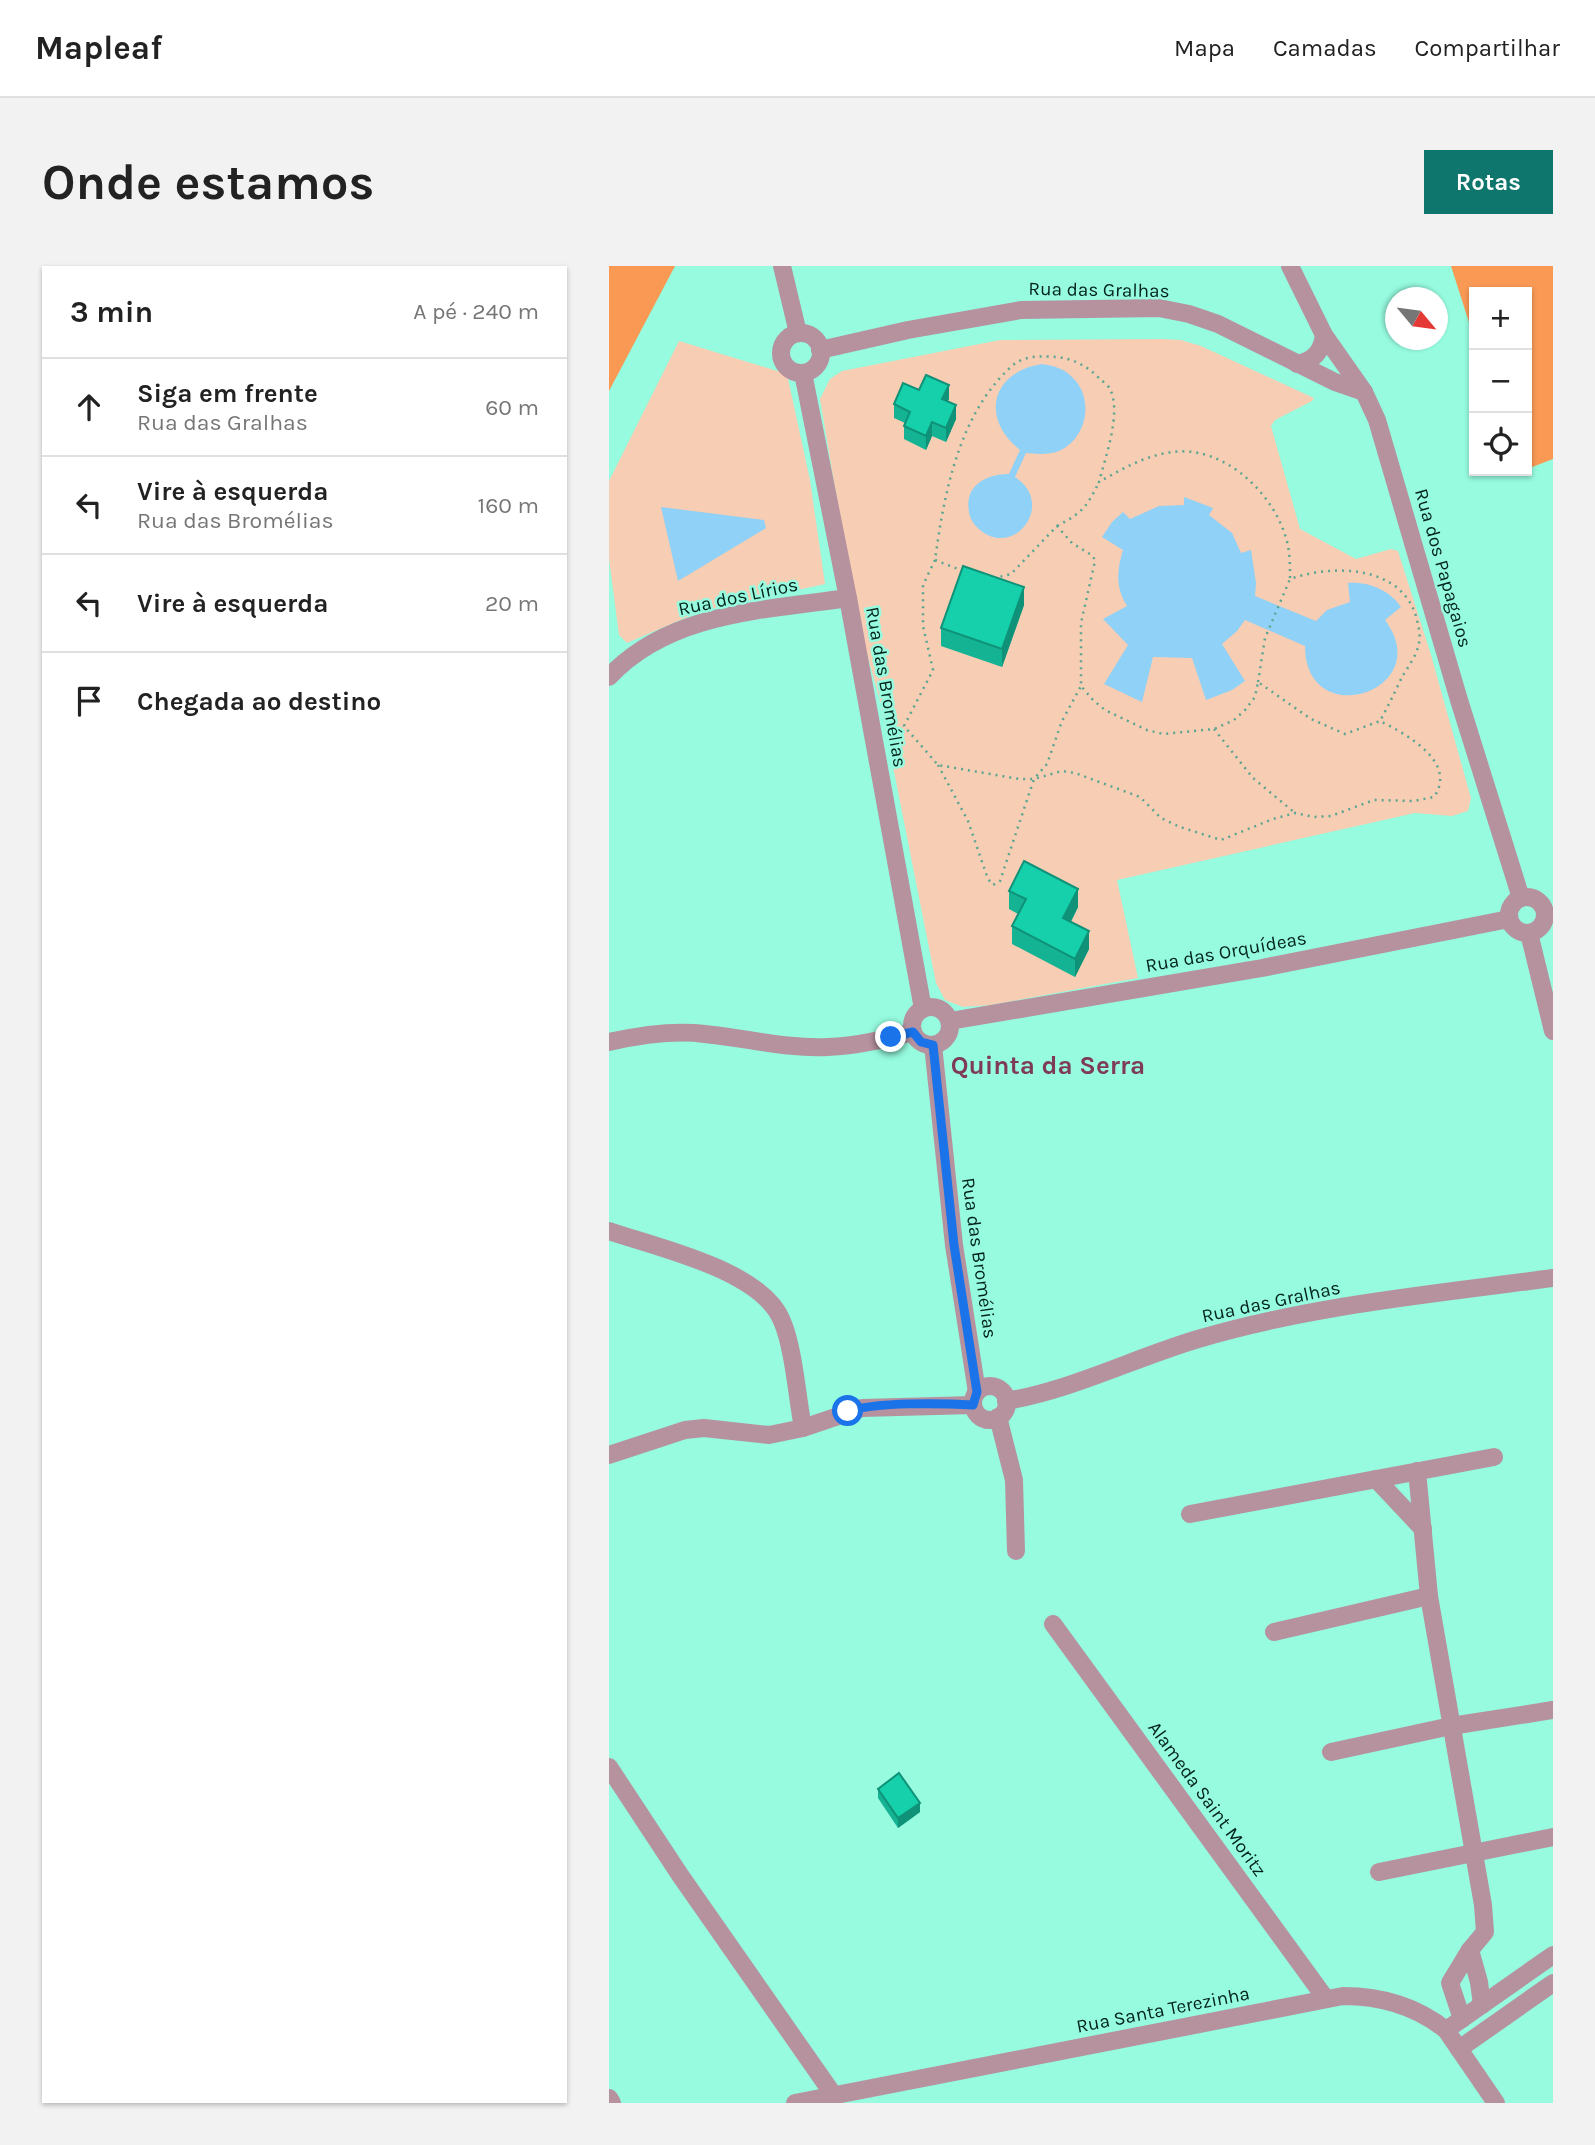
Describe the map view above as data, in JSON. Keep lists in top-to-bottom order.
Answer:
{
  "streets": {
    "street": [
      "Rua das Gralhas",
      "Rua dos Papagaios",
      "Rua dos Lírios",
      "Rua das Bromélias",
      "Rua das Orquídeas",
      "Alameda Saint Moritz",
      "Rua Santa Terezinha"
    ]
  },
  "crossings": [
    ["Rua das Gralhas", "Rua dos Papagaios"],
    ["Rua das Gralhas", "Rua das Bromélias"],
    ["Rua dos Papagaios", "Rua das Orquídeas"],
    ["Rua dos Lírios", "Rua das Bromélias"],
    ["Rua das Bromélias", "Rua das Orquídeas"],
    ["Alameda Saint Moritz", "Rua Santa Terezinha"]
  ],
  "districts": ["Quinta da Serra"],
  "north": "bottom right",
  "page": {
    "header": "Mapleaf",
    "nav": ["Mapa", "Camadas", "Compartilhar"],
    "buttons": "Rotas",
    "title": "Onde estamos",
    "heading": ["3 min", "A pé · 240 m"],
    "map_buttons": ["+", "−"],
    "list": [
      ["Siga em frente", "Rua das Gralhas", "60 m"],
      ["Vire à esquerda", "Rua das Bromélias", "160 m"],
      ["Vire à esquerda", "20 m"],
      "Chegada ao destino"
    ]
  }
}
